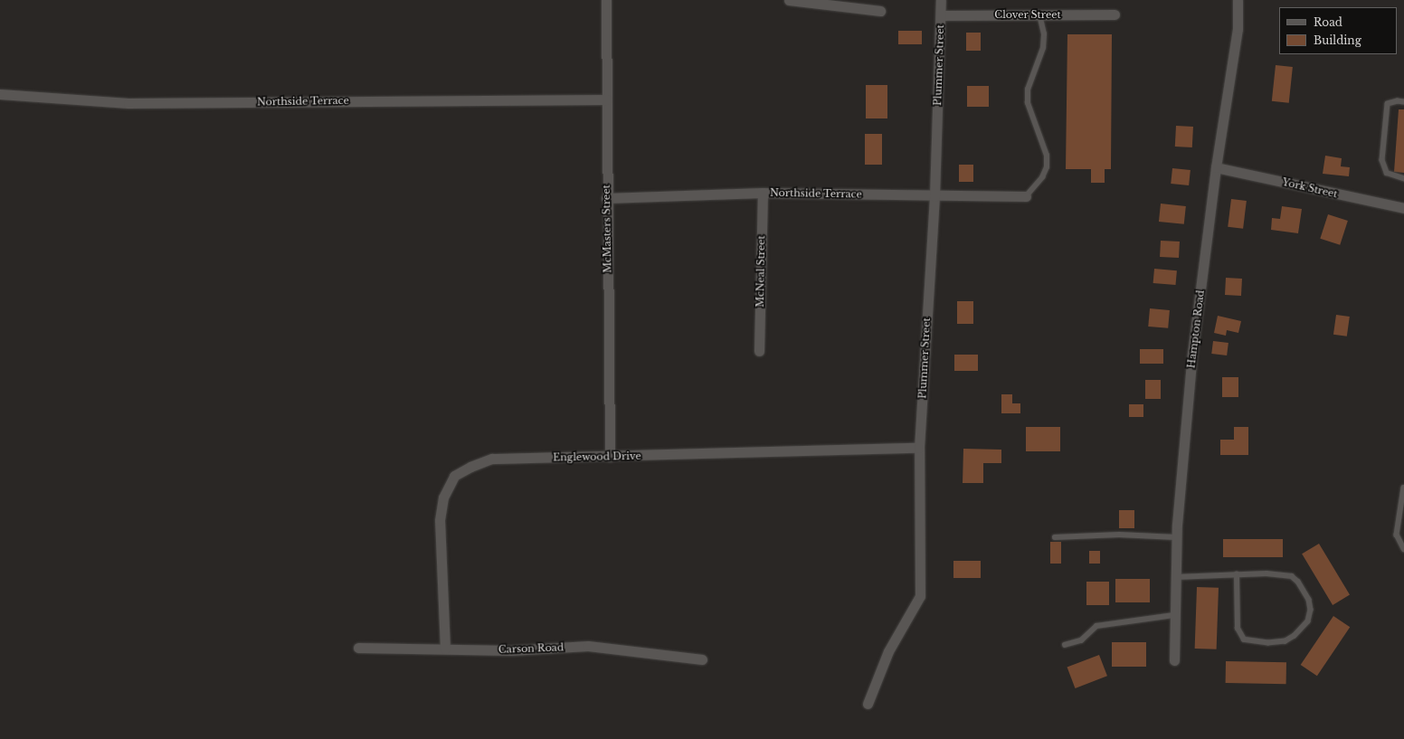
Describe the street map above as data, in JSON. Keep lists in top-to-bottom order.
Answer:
{
  "streets": {
    "street": [
      "Clover Street",
      "Plummer Street",
      "Northside Terrace",
      "York Street",
      "McMasters Street",
      "McNeal Street",
      "Hampton Road",
      "Englewood Drive",
      "Carson Road"
    ]
  },
  "crossings": [
    ["Clover Street", "Plummer Street"],
    ["Plummer Street", "Northside Terrace"],
    ["Plummer Street", "Englewood Drive"],
    ["Northside Terrace", "McMasters Street"],
    ["Northside Terrace", "McNeal Street"],
    ["York Street", "Hampton Road"],
    ["McMasters Street", "Englewood Drive"],
    ["Englewood Drive", "Carson Road"]
  ],
  "legend": ["Road", "Building"]
}
